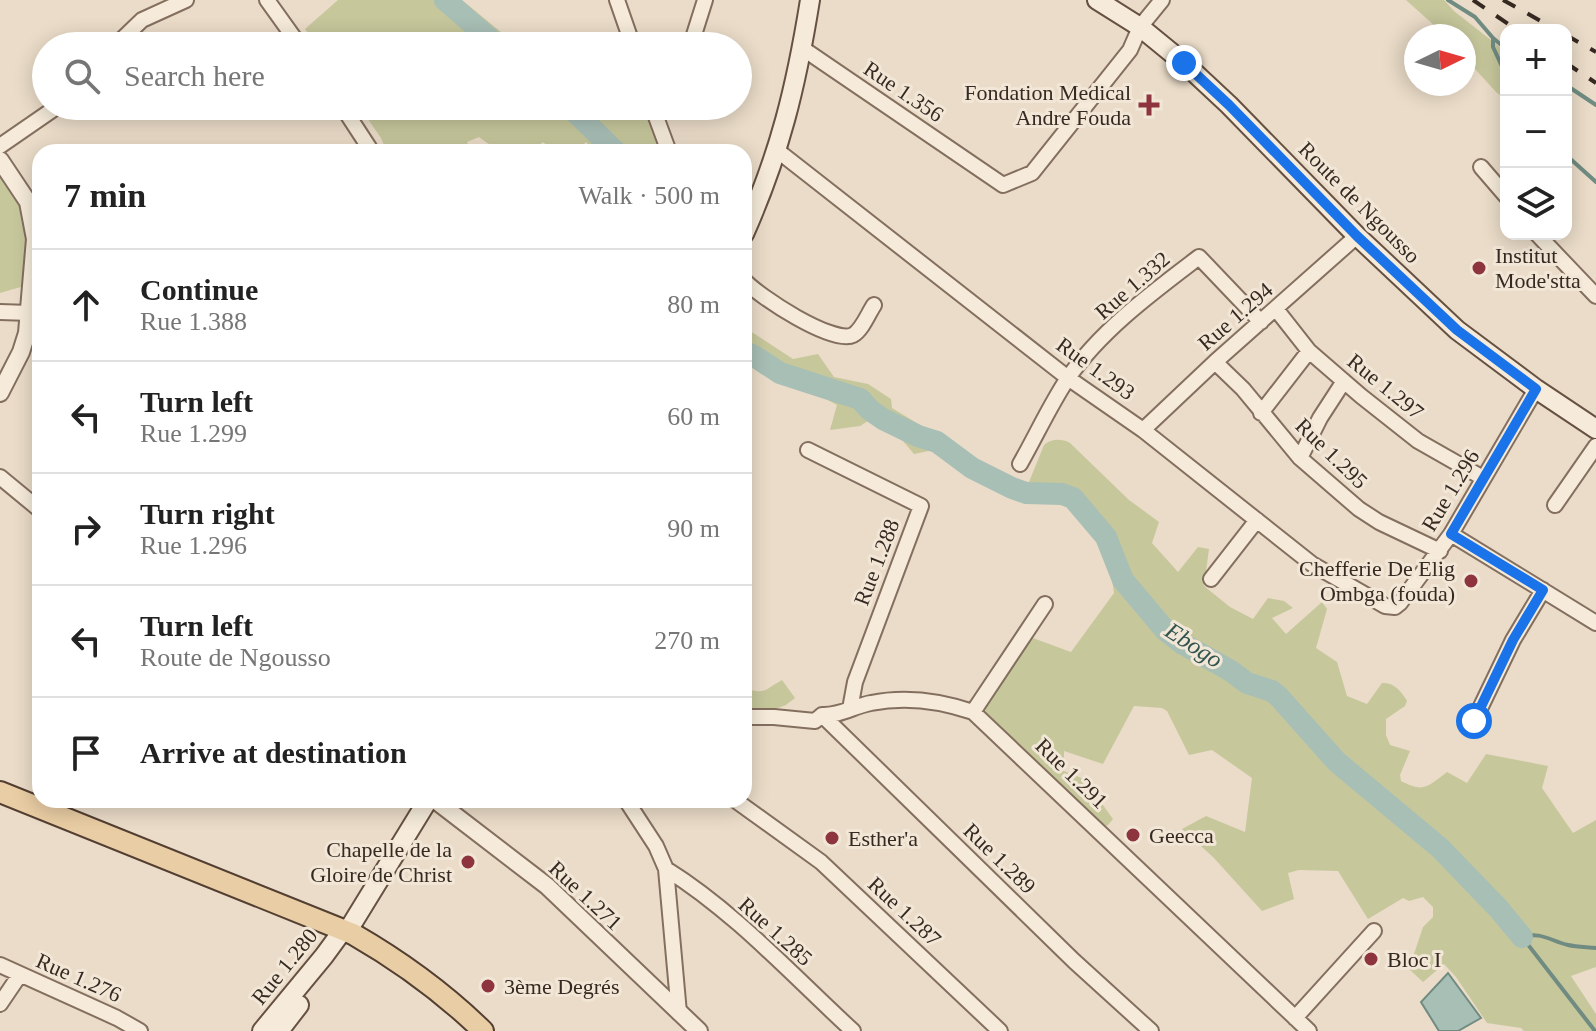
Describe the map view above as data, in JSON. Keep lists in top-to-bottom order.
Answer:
{
  "streets": {
    "main road": ["Route de Ngousso", "Rue 1.280"],
    "street": [
      "Rue 1.356",
      "Rue 1.332",
      "Rue 1.294",
      "Rue 1.293",
      "Rue 1.297",
      "Rue 1.295",
      "Rue 1.296",
      "Rue 1.288",
      "Rue 1.291",
      "Rue 1.289",
      "Rue 1.271",
      "Rue 1.287",
      "Rue 1.285",
      "Rue 1.276"
    ]
  },
  "crossings": [
    ["Rue 1.356", "Route de Ngousso"],
    ["Route de Ngousso", "Rue 1.294"],
    ["Route de Ngousso", "Rue 1.296"],
    ["Rue 1.332", "Rue 1.294"],
    ["Rue 1.332", "Rue 1.293"],
    ["Rue 1.294", "Rue 1.293"],
    ["Rue 1.294", "Rue 1.297"],
    ["Rue 1.294", "Rue 1.295"],
    ["Rue 1.293", "Rue 1.296"],
    ["Rue 1.297", "Rue 1.296"],
    ["Rue 1.295", "Rue 1.296"]
  ],
  "water": ["Ebogo"],
  "places": {
    "health": ["Fondation Medical Andre Fouda"],
    "other": [
      "Institut Mode'stta",
      "Chefferie De Elig Ombga (fouda)",
      "Geecca",
      "Esther'a",
      "Chapelle de la Gloire de Christ",
      "Bloc I",
      "3ème Degrés"
    ]
  },
  "north": "right",
  "page": {
    "map_buttons": ["+", "−"],
    "search": "Search here",
    "heading": ["7 min", "Walk · 500 m"],
    "list": [
      ["Continue", "Rue 1.388", "80 m"],
      ["Turn left", "Rue 1.299", "60 m"],
      ["Turn right", "Rue 1.296", "90 m"],
      ["Turn left", "Route de Ngousso", "270 m"],
      "Arrive at destination"
    ]
  }
}
